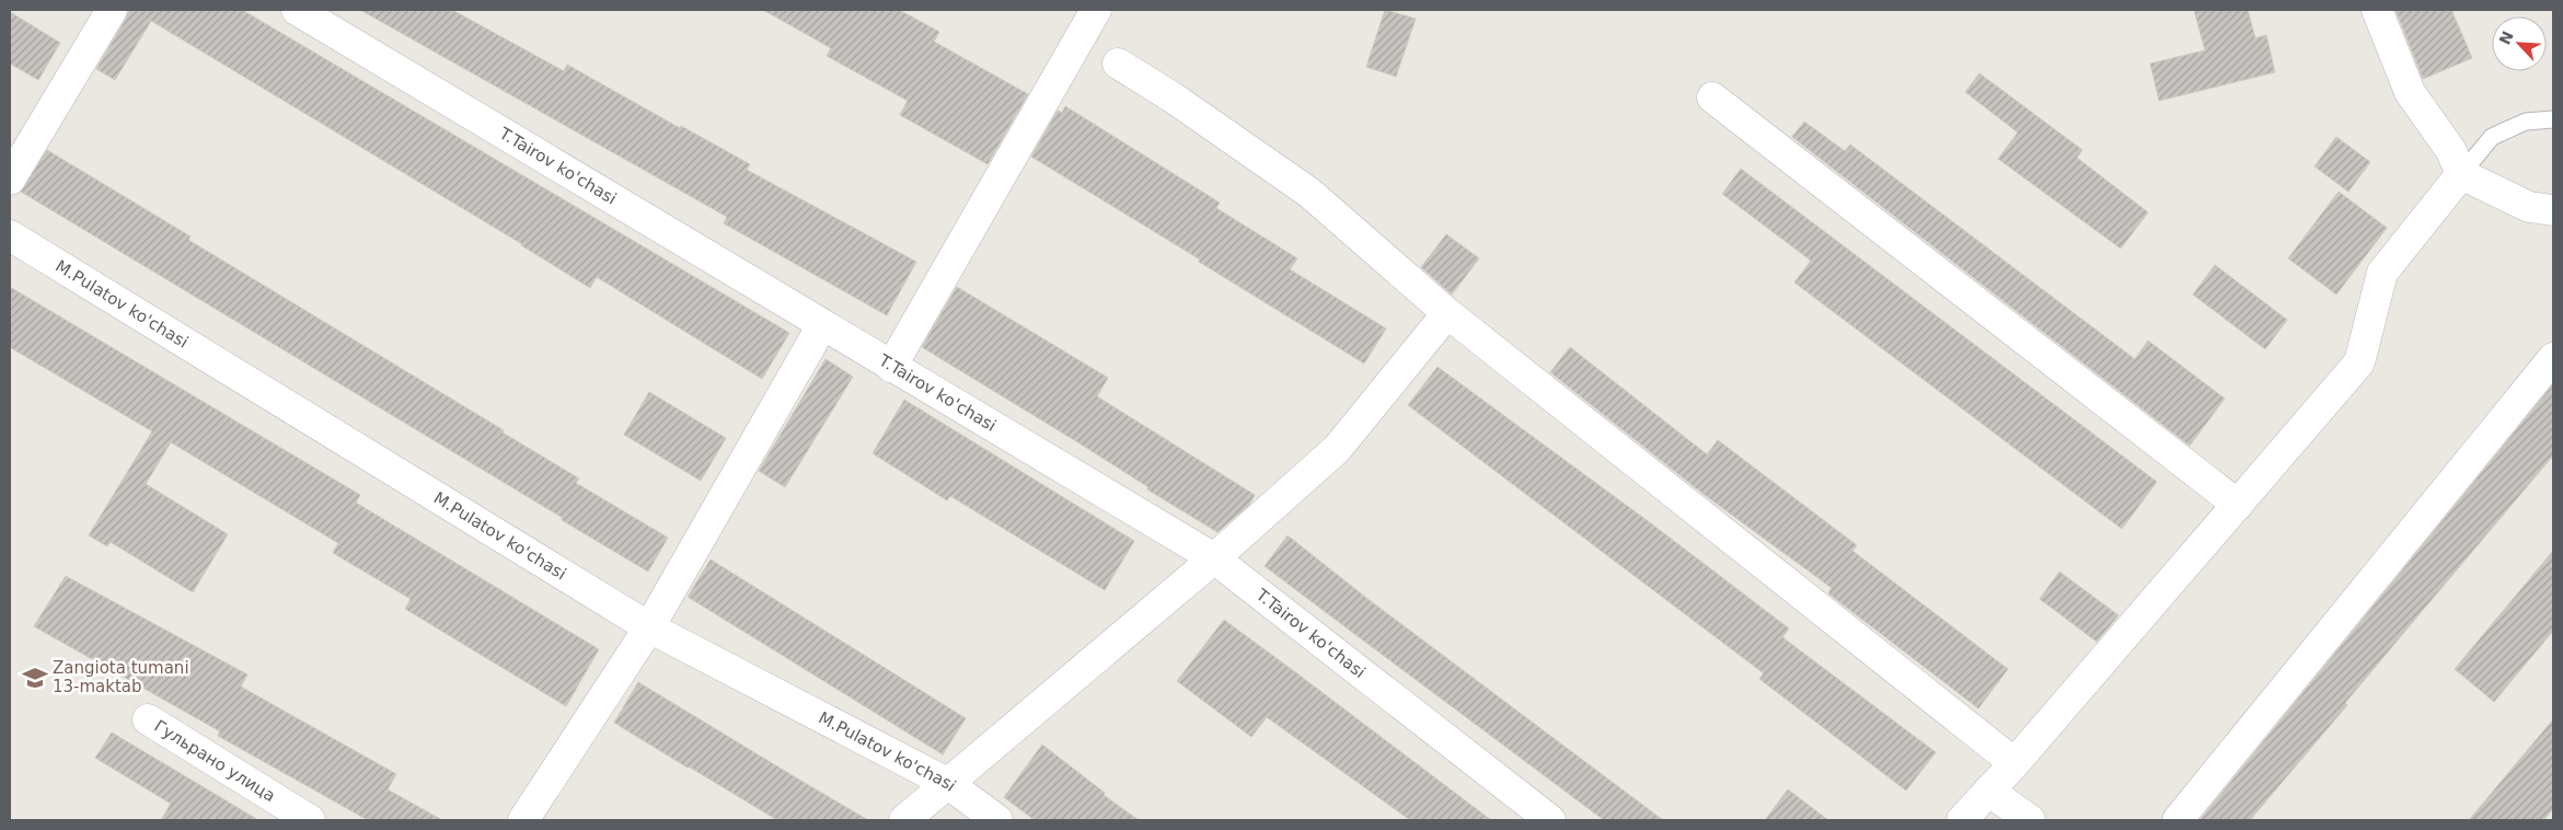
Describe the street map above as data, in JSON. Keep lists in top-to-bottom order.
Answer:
{
  "streets": {
    "street": ["T.Tairov ko'chasi", "M.Pulatov ko'chasi", "Гульрано улица"]
  },
  "places": {
    "school or university": ["Zangiota tumani 13-maktab"]
  },
  "north": "top left"
}
